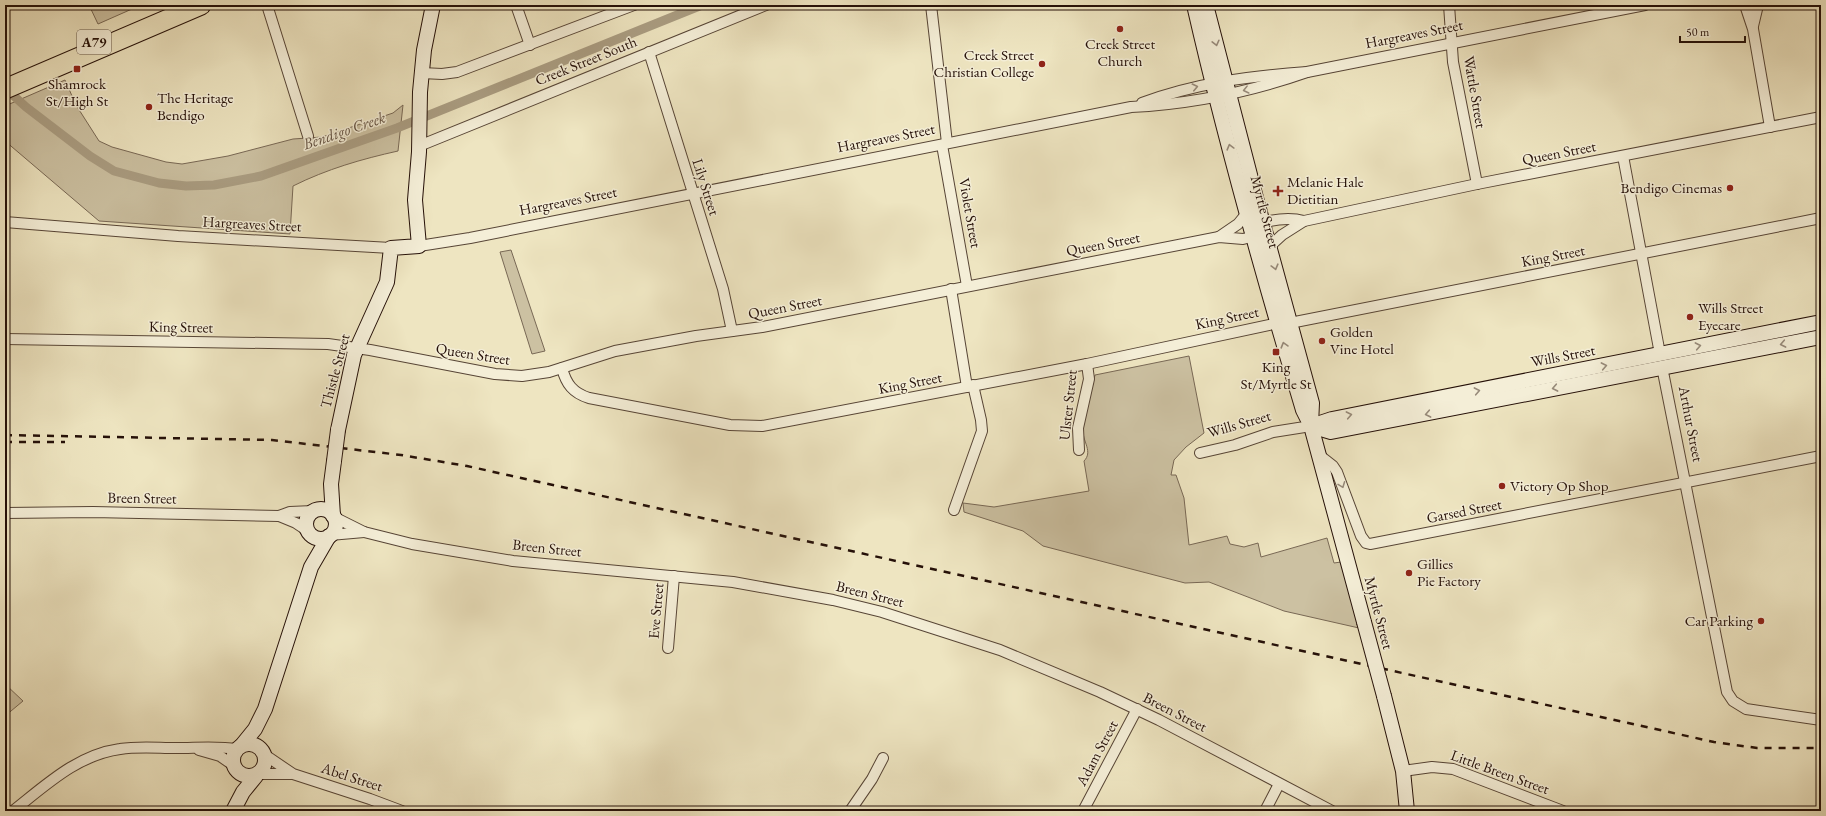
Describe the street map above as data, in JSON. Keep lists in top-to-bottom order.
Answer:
{
  "streets": {
    "highway": ["A79"],
    "main road": [
      "Hargreaves Street",
      "Myrtle Street",
      "Wills Street",
      "Thistle Street"
    ],
    "street": [
      "Creek Street South",
      "Wattle Street",
      "Queen Street",
      "Lily Street",
      "Violet Street",
      "King Street",
      "Ulster Street",
      "Arthur Street",
      "Breen Street",
      "Garsed Street",
      "Eve Street",
      "Adam Street",
      "Little Breen Street",
      "Abel Street"
    ]
  },
  "crossings": [
    ["Hargreaves Street", "Wattle Street"],
    ["Hargreaves Street", "Lily Street"],
    ["Hargreaves Street", "Myrtle Street"],
    ["Hargreaves Street", "Violet Street"],
    ["Hargreaves Street", "Thistle Street"],
    ["Creek Street South", "Lily Street"],
    ["Wattle Street", "Queen Street"],
    ["Queen Street", "Lily Street"],
    ["Queen Street", "Myrtle Street"],
    ["Queen Street", "Violet Street"],
    ["Queen Street", "King Street"],
    ["Queen Street", "Thistle Street"],
    ["Queen Street", "Arthur Street"],
    ["Myrtle Street", "King Street"],
    ["Myrtle Street", "Wills Street"],
    ["Myrtle Street", "Garsed Street"],
    ["Myrtle Street", "Little Breen Street"],
    ["King Street", "Thistle Street"],
    ["King Street", "Ulster Street"],
    ["King Street", "Arthur Street"],
    ["Wills Street", "Arthur Street"],
    ["Thistle Street", "Breen Street"],
    ["Arthur Street", "Garsed Street"],
    ["Breen Street", "Eve Street"],
    ["Breen Street", "Adam Street"]
  ],
  "one_way": ["Garsed Street"],
  "water": ["Bendigo Creek"],
  "places": {
    "other": [
      "Creek Street Church",
      "Creek Street Christian College",
      "The Heritage Bendigo",
      "Bendigo Cinemas",
      "Wills Street Eyecare",
      "Golden Vine Hotel",
      "Victory Op Shop",
      "Gillies Pie Factory",
      "Car Parking"
    ],
    "transit": ["Shamrock St/High St", "King St/Myrtle St"],
    "health": ["Melanie Hale Dietitian"]
  },
  "scale_bar": "50 m"
}
